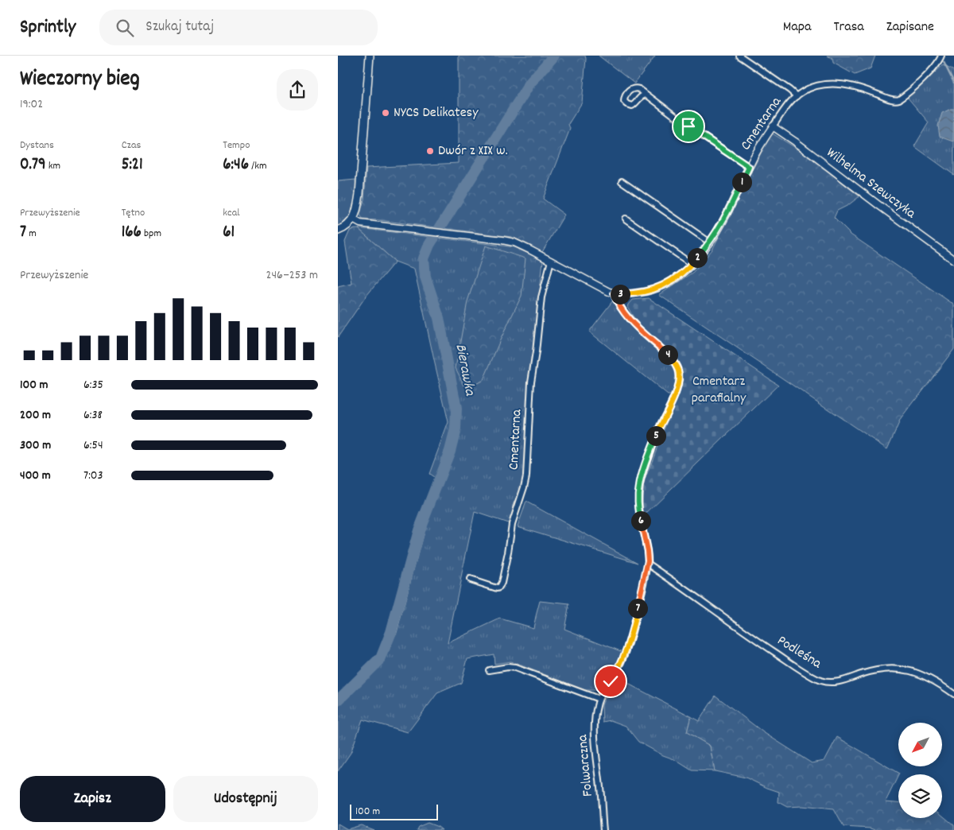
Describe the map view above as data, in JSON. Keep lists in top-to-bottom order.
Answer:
{
  "streets": {
    "street": [
      "Cmentarna",
      "Wilhelma Szewczyka",
      "Podleśna",
      "Folwarczna"
    ]
  },
  "crossings": [
    ["Cmentarna", "Wilhelma Szewczyka"],
    ["Cmentarna", "Folwarczna"],
    ["Podleśna", "Folwarczna"]
  ],
  "water": ["Bierawka"],
  "parks": ["Cmentarz parafialny"],
  "places": ["NYCS Delikatesy", "Dwór z XIX w."],
  "scale_bar": "100 m",
  "north": "bottom left",
  "page": {
    "header": "Sprintly",
    "search": "Szukaj tutaj",
    "nav": ["Mapa", "Trasa", "Zapisane"],
    "heading": ["Wieczorny bieg", "19:02"],
    "stats": [
      ["Dystans", "0.79 km"],
      ["Czas", "5:21"],
      ["Tempo", "6:46 /km"],
      ["Przewyższenie", "7 m"],
      ["Tętno", "166 bpm"],
      ["kcal", "61"]
    ],
    "pins": [
      "1",
      "2",
      "3",
      "4",
      "5",
      "6",
      "7"
    ],
    "chart": ["Przewyższenie", "246–253 m"],
    "list": [
      {
        "name": "100 m",
        "note": "6:35"
      },
      {
        "name": "200 m",
        "note": "6:38"
      },
      {
        "name": "300 m",
        "note": "6:54"
      },
      {
        "name": "400 m",
        "note": "7:03"
      }
    ],
    "buttons": ["Zapisz", "Udostępnij"],
    "scale": "100 m"
  }
}
